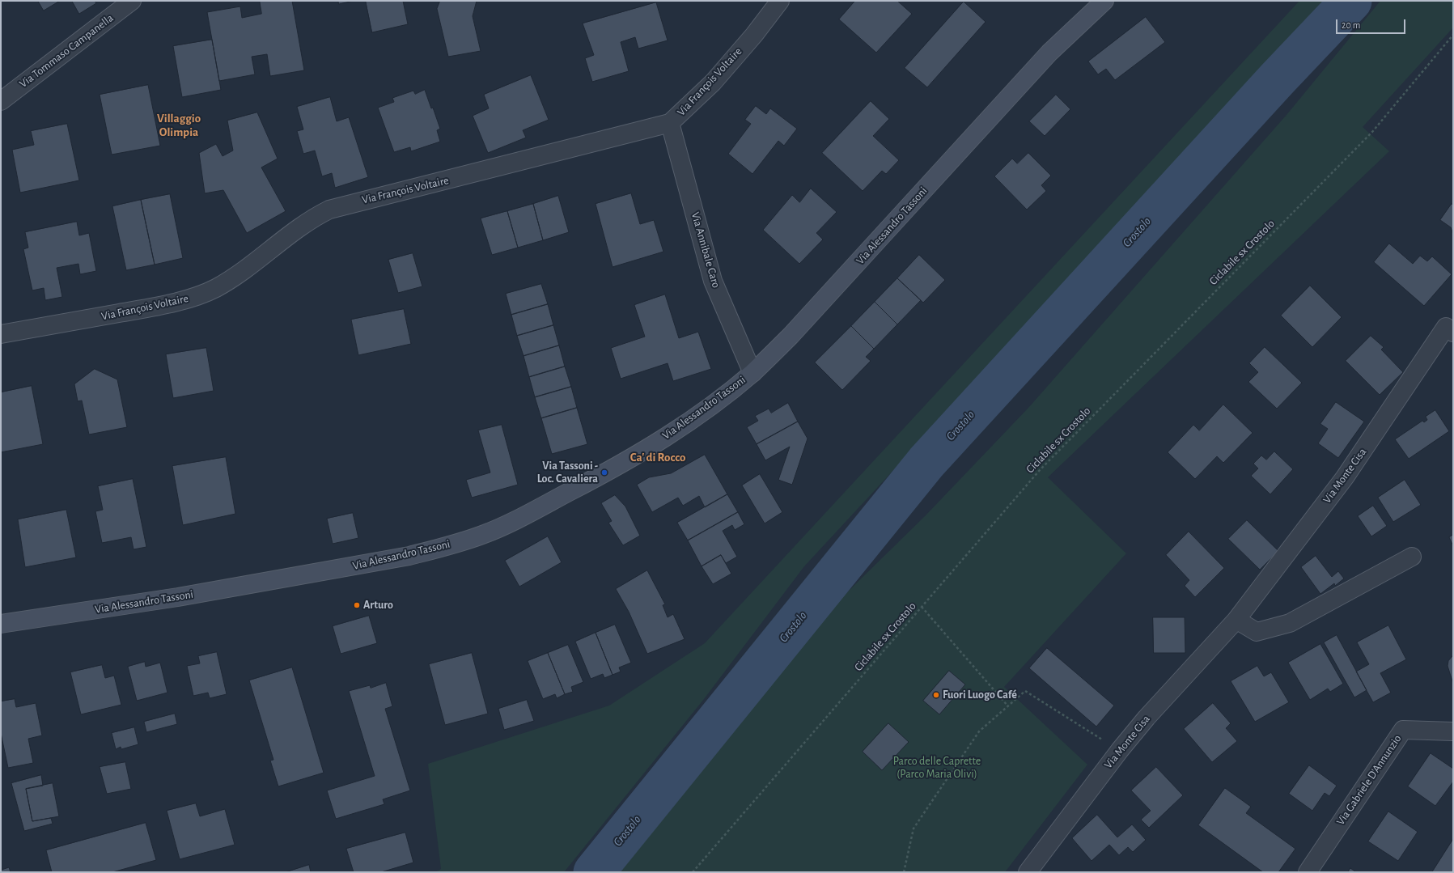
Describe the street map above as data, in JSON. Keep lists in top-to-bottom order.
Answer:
{
  "streets": {
    "street": [
      "Via Tommaso Campanella",
      "Via François Voltaire",
      "Via Alessandro Tassoni",
      "Via Annibale Caro",
      "Via Monte Cisa",
      "Via Gabriele D'Annunzio"
    ],
    "path": ["Ciclabile sx Crostolo"]
  },
  "crossings": [
    ["Via François Voltaire", "Via Annibale Caro"],
    ["Via Alessandro Tassoni", "Via Annibale Caro"]
  ],
  "districts": ["Villaggio Olimpia", "Ca' di Rocco"],
  "water": ["Crostolo"],
  "parks": ["Parco delle Caprette (Parco Maria Olivi)"],
  "places": ["Via Tassoni - Loc. Cavaliera", "Arturo", "Fuori Luogo Café"],
  "scale_bar": "20 m"
}
